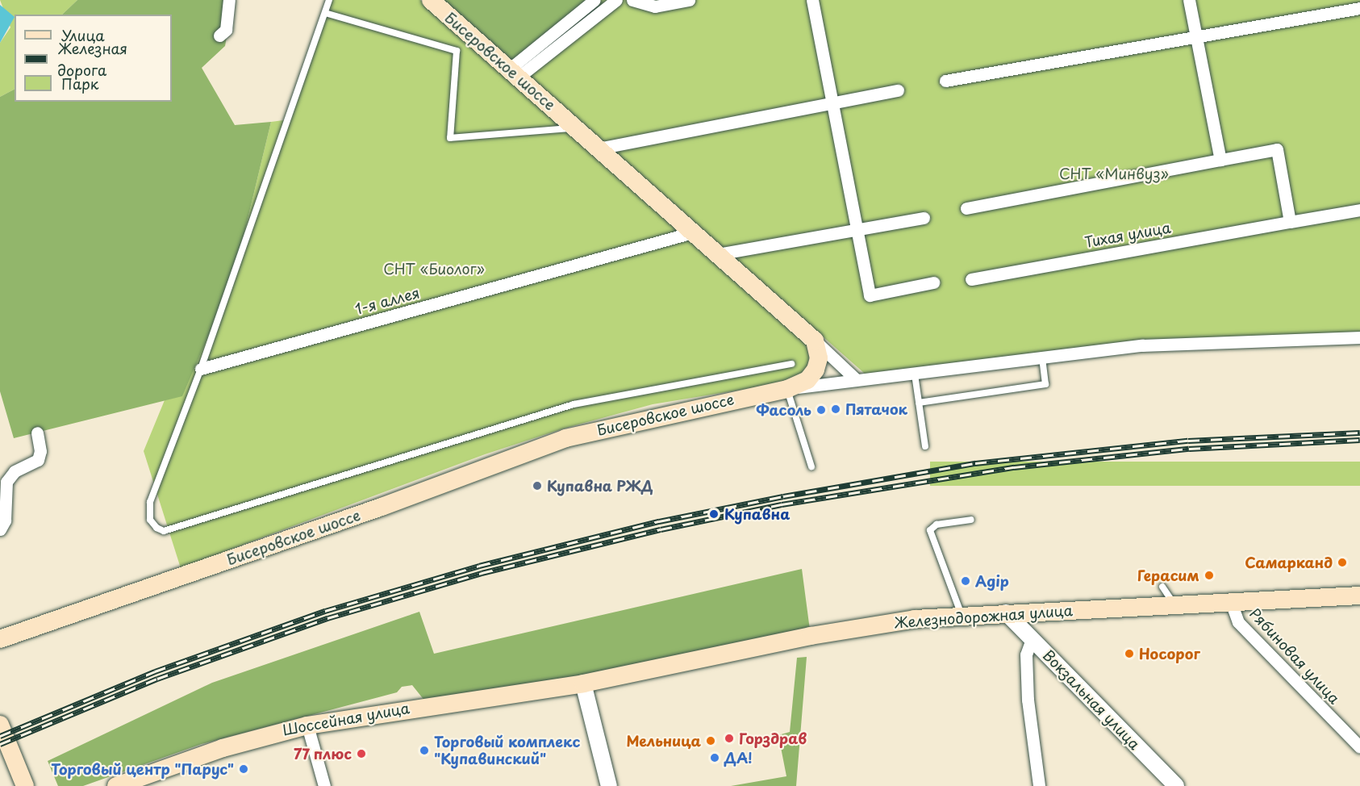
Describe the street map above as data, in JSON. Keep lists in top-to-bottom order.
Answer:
{
  "streets": {
    "main road": ["Бисеровское шоссе", "Железнодорожная улица", "Шоссейная улица"],
    "street": [
      "Тихая улица",
      "1-я аллея",
      "Рябиновая улица",
      "Вокзальная улица"
    ]
  },
  "crossings": [
    ["Бисеровское шоссе", "1-я аллея"],
    ["Железнодорожная улица", "Рябиновая улица"],
    ["Железнодорожная улица", "Вокзальная улица"],
    ["Железнодорожная улица", "Шоссейная улица"]
  ],
  "parks": ["СНТ «Минвуз»", "СНТ «Биолог»"],
  "places": [
    "Пятачок",
    "Фасоль",
    "Купавна РЖД",
    "Купавна",
    "Самарканд",
    "Герасим",
    "Agip",
    "Носорог",
    "Горздрав",
    "Мельница",
    "Торговый комплекс \"Купавинский\"",
    "77 плюс",
    "ДА!",
    "Торговый центр \"Парус\""
  ],
  "legend": ["Улица", "Железная дорога", "Парк"]
}
